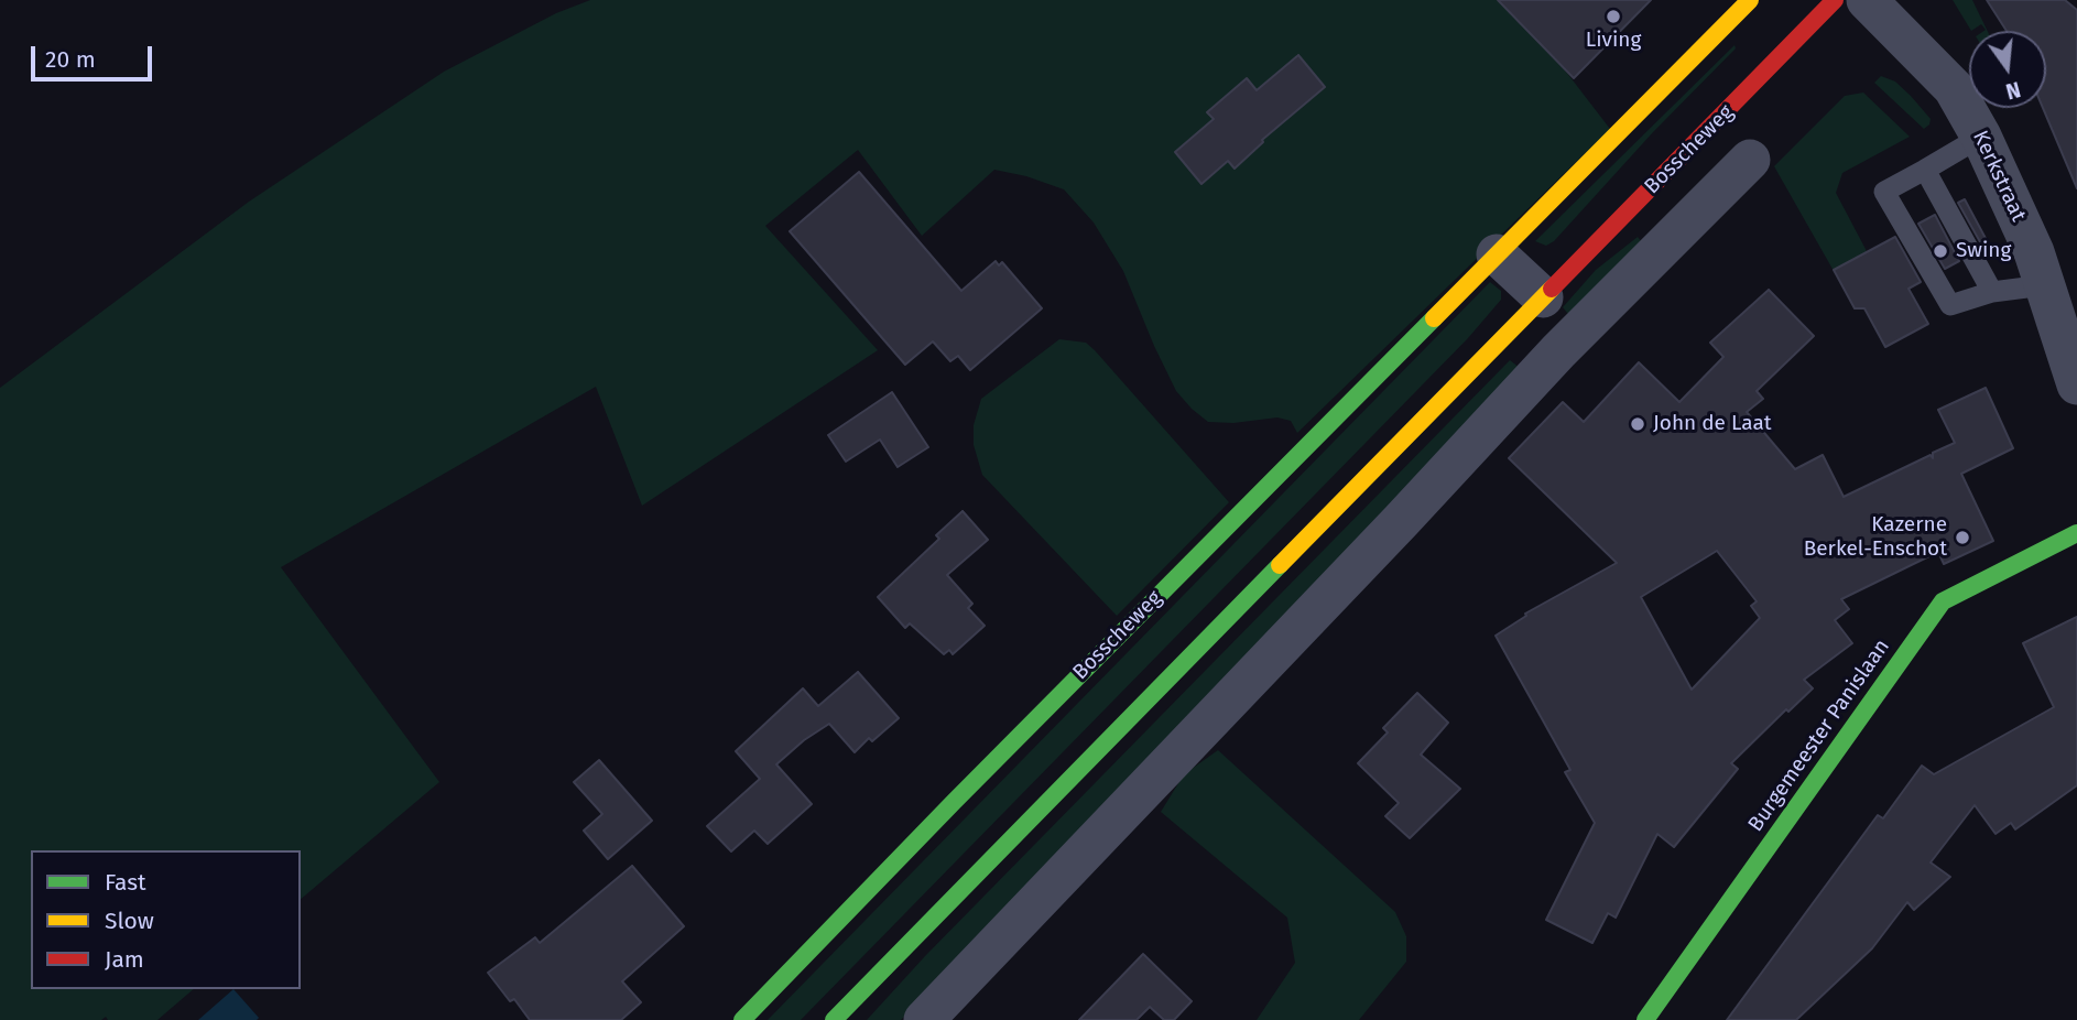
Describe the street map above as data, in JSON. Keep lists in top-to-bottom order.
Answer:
{
  "streets": {
    "street": ["Bosscheweg", "Kerkstraat", "Burgemeester Panislaan"]
  },
  "places": [
    "Living",
    "Swing",
    "John de Laat",
    "Kazerne Berkel-Enschot"
  ],
  "legend": ["Fast", "Slow", "Jam"],
  "scale_bar": "20 m",
  "north": "bottom"
}
